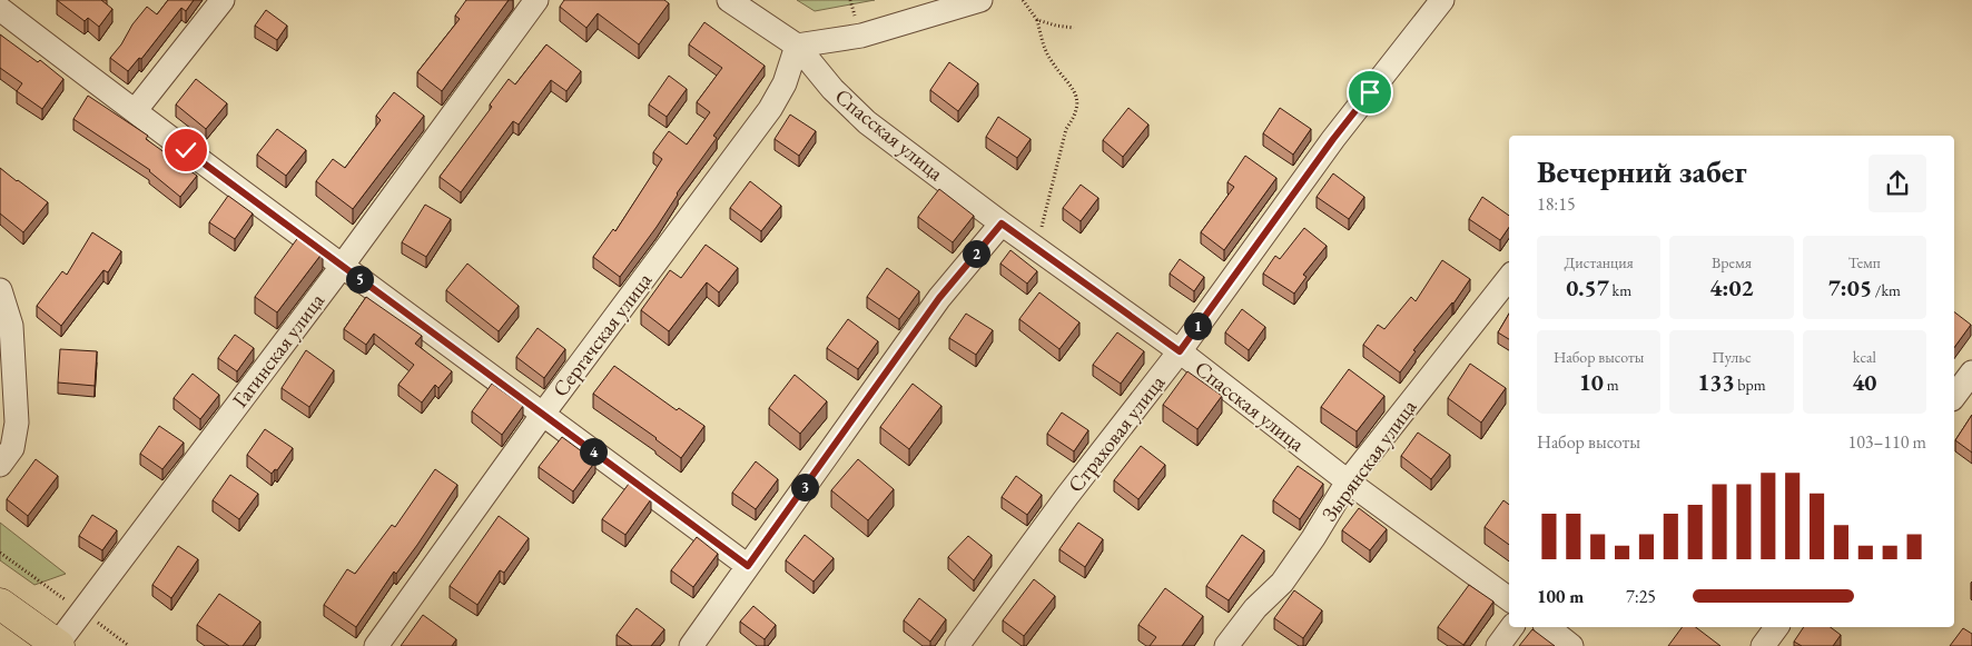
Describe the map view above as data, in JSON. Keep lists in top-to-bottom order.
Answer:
{
  "streets": {
    "street": [
      "Спасская улица",
      "Сергачская улица",
      "Гагинская улица",
      "Страховая улица",
      "Зырянская улица"
    ]
  },
  "crossings": [
    ["Спасская улица", "Сергачская улица"],
    ["Спасская улица", "Страховая улица"],
    ["Спасская улица", "Зырянская улица"]
  ],
  "page": {
    "heading": ["Вечерний забег", "18:15"],
    "stats": [
      ["Дистанция", "0.57 km"],
      ["Время", "4:02"],
      ["Темп", "7:05 /km"],
      ["Набор высоты", "10 m"],
      ["Пульс", "133 bpm"],
      ["kcal", "40"]
    ],
    "pins": [
      "2",
      "5",
      "1",
      "4",
      "3"
    ],
    "chart": ["Набор высоты", "103–110 m"],
    "list": [
      {
        "name": "100 m",
        "note": "7:25"
      }
    ]
  }
}
